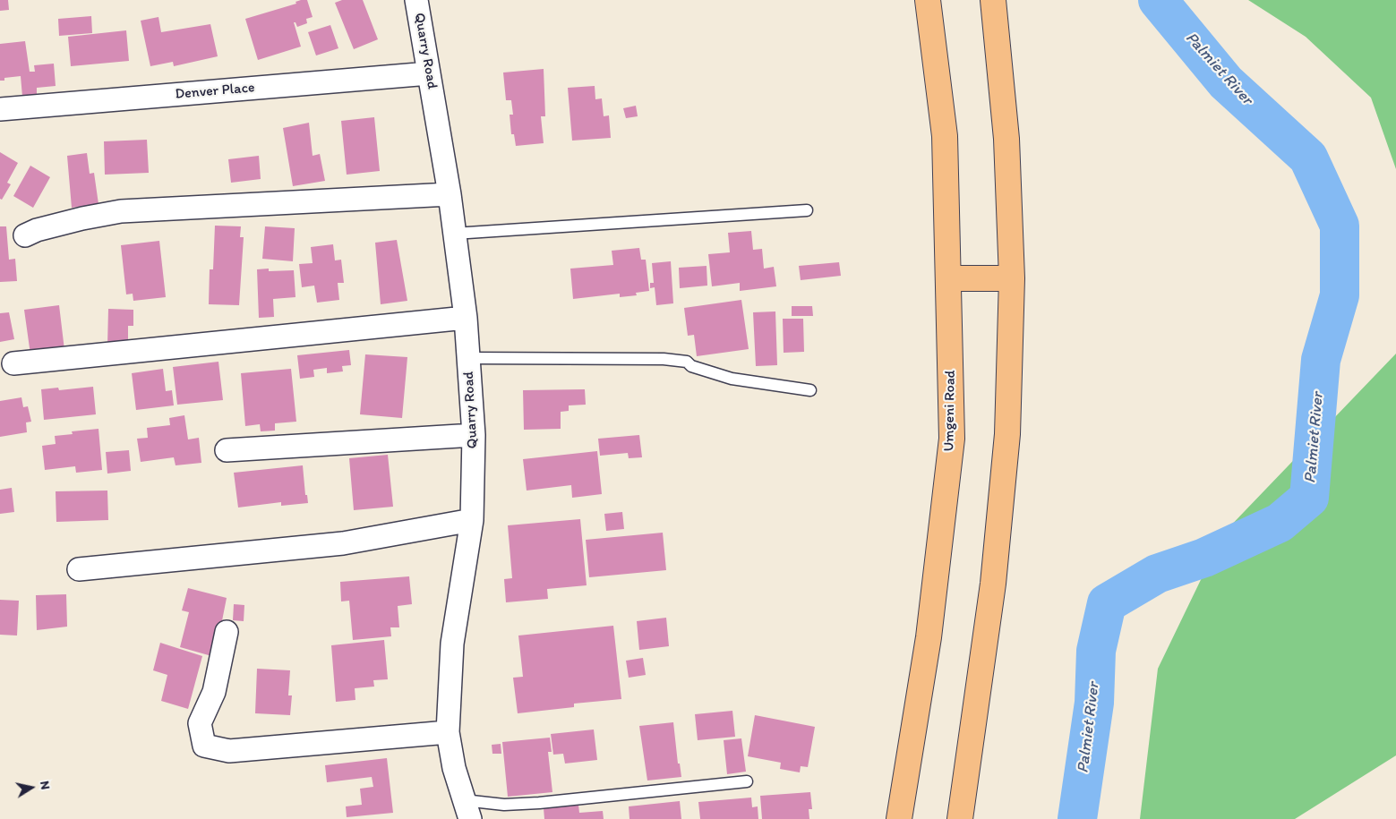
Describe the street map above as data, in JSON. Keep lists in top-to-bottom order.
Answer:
{
  "streets": {
    "highway": ["Umgeni Road"],
    "street": ["Quarry Road", "Denver Place"]
  },
  "crossings": [
    ["Quarry Road", "Denver Place"]
  ],
  "water": ["Palmiet River"],
  "north": "right"
}
